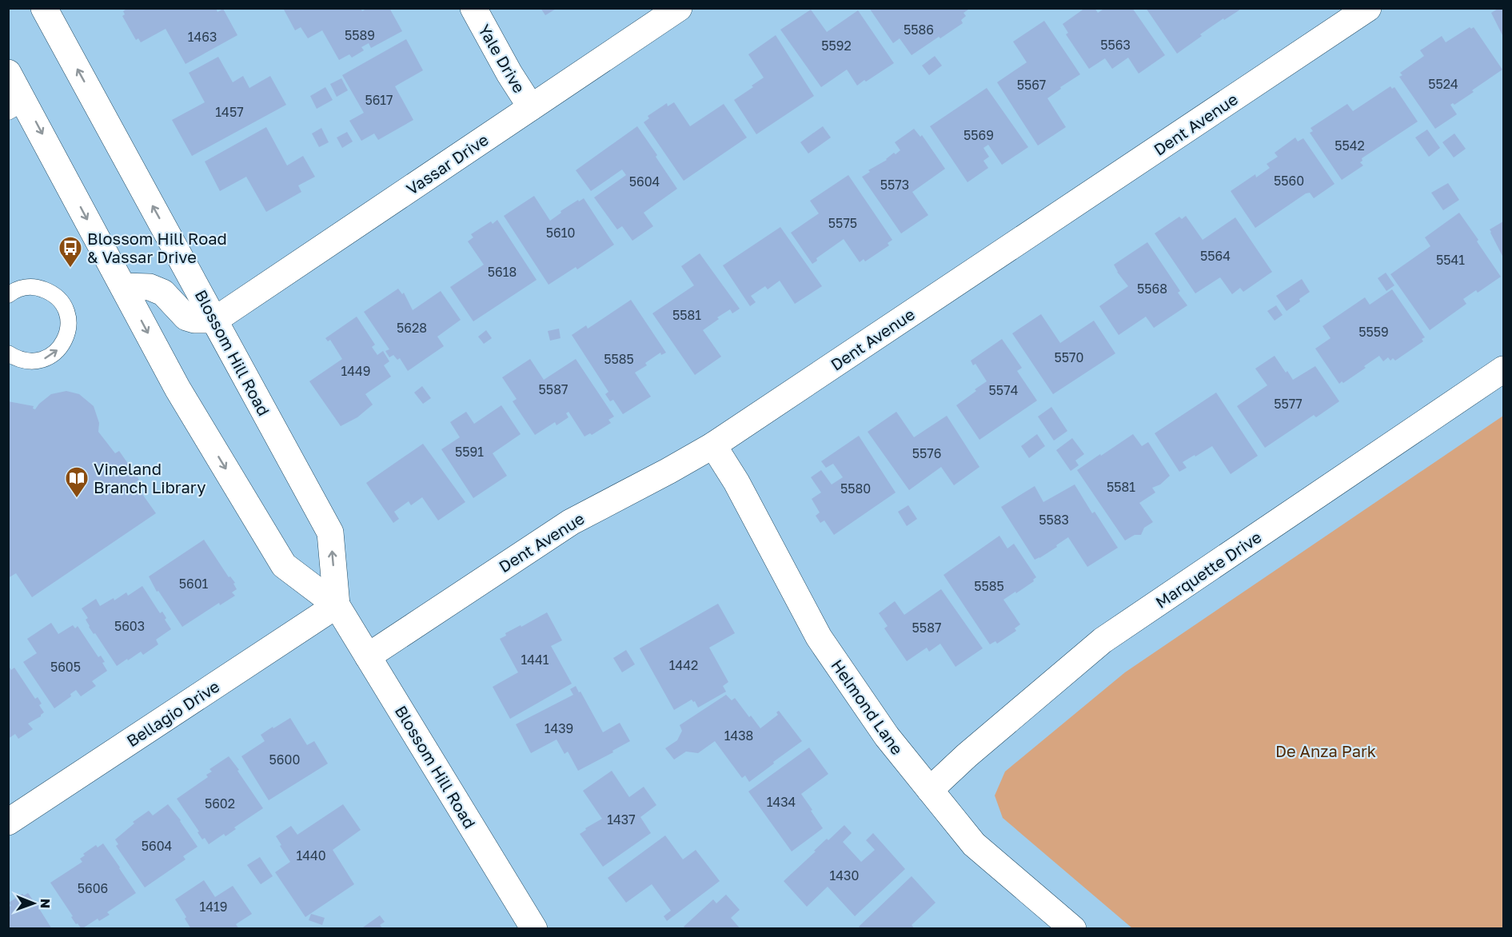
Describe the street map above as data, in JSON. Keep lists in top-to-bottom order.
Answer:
{
  "streets": {
    "street": [
      "Yale Drive",
      "Dent Avenue",
      "Vassar Drive",
      "Blossom Hill Road",
      "Marquette Drive",
      "Helmond Lane",
      "Bellagio Drive"
    ]
  },
  "crossings": [
    ["Yale Drive", "Vassar Drive"],
    ["Dent Avenue", "Blossom Hill Road"],
    ["Dent Avenue", "Helmond Lane"],
    ["Vassar Drive", "Blossom Hill Road"],
    ["Blossom Hill Road", "Bellagio Drive"],
    ["Marquette Drive", "Helmond Lane"]
  ],
  "parks": ["De Anza Park"],
  "places": {
    "bus stop": ["Blossom Hill Road & Vassar Drive"],
    "library": ["Vineland Branch Library"]
  },
  "house_numbers": [
    "5586",
    "5589",
    "1463",
    "5563",
    "5592",
    "5524",
    "5567",
    "5617",
    "1457",
    "5569",
    "5542",
    "5560",
    "5604",
    "5573",
    "5575",
    "5610",
    "5564",
    "5541",
    "5618",
    "5568",
    "5581",
    "5628",
    "5559",
    "5570",
    "5585",
    "1449",
    "5587",
    "5574",
    "5577",
    "5591",
    "5576",
    "5581",
    "5580",
    "5583",
    "5601",
    "5585",
    "5603",
    "5587",
    "1441",
    "1442",
    "5605",
    "1439",
    "1438",
    "5600",
    "1434",
    "5602",
    "1437",
    "5604",
    "1440",
    "1430",
    "5606",
    "1419"
  ],
  "north": "right"
}
